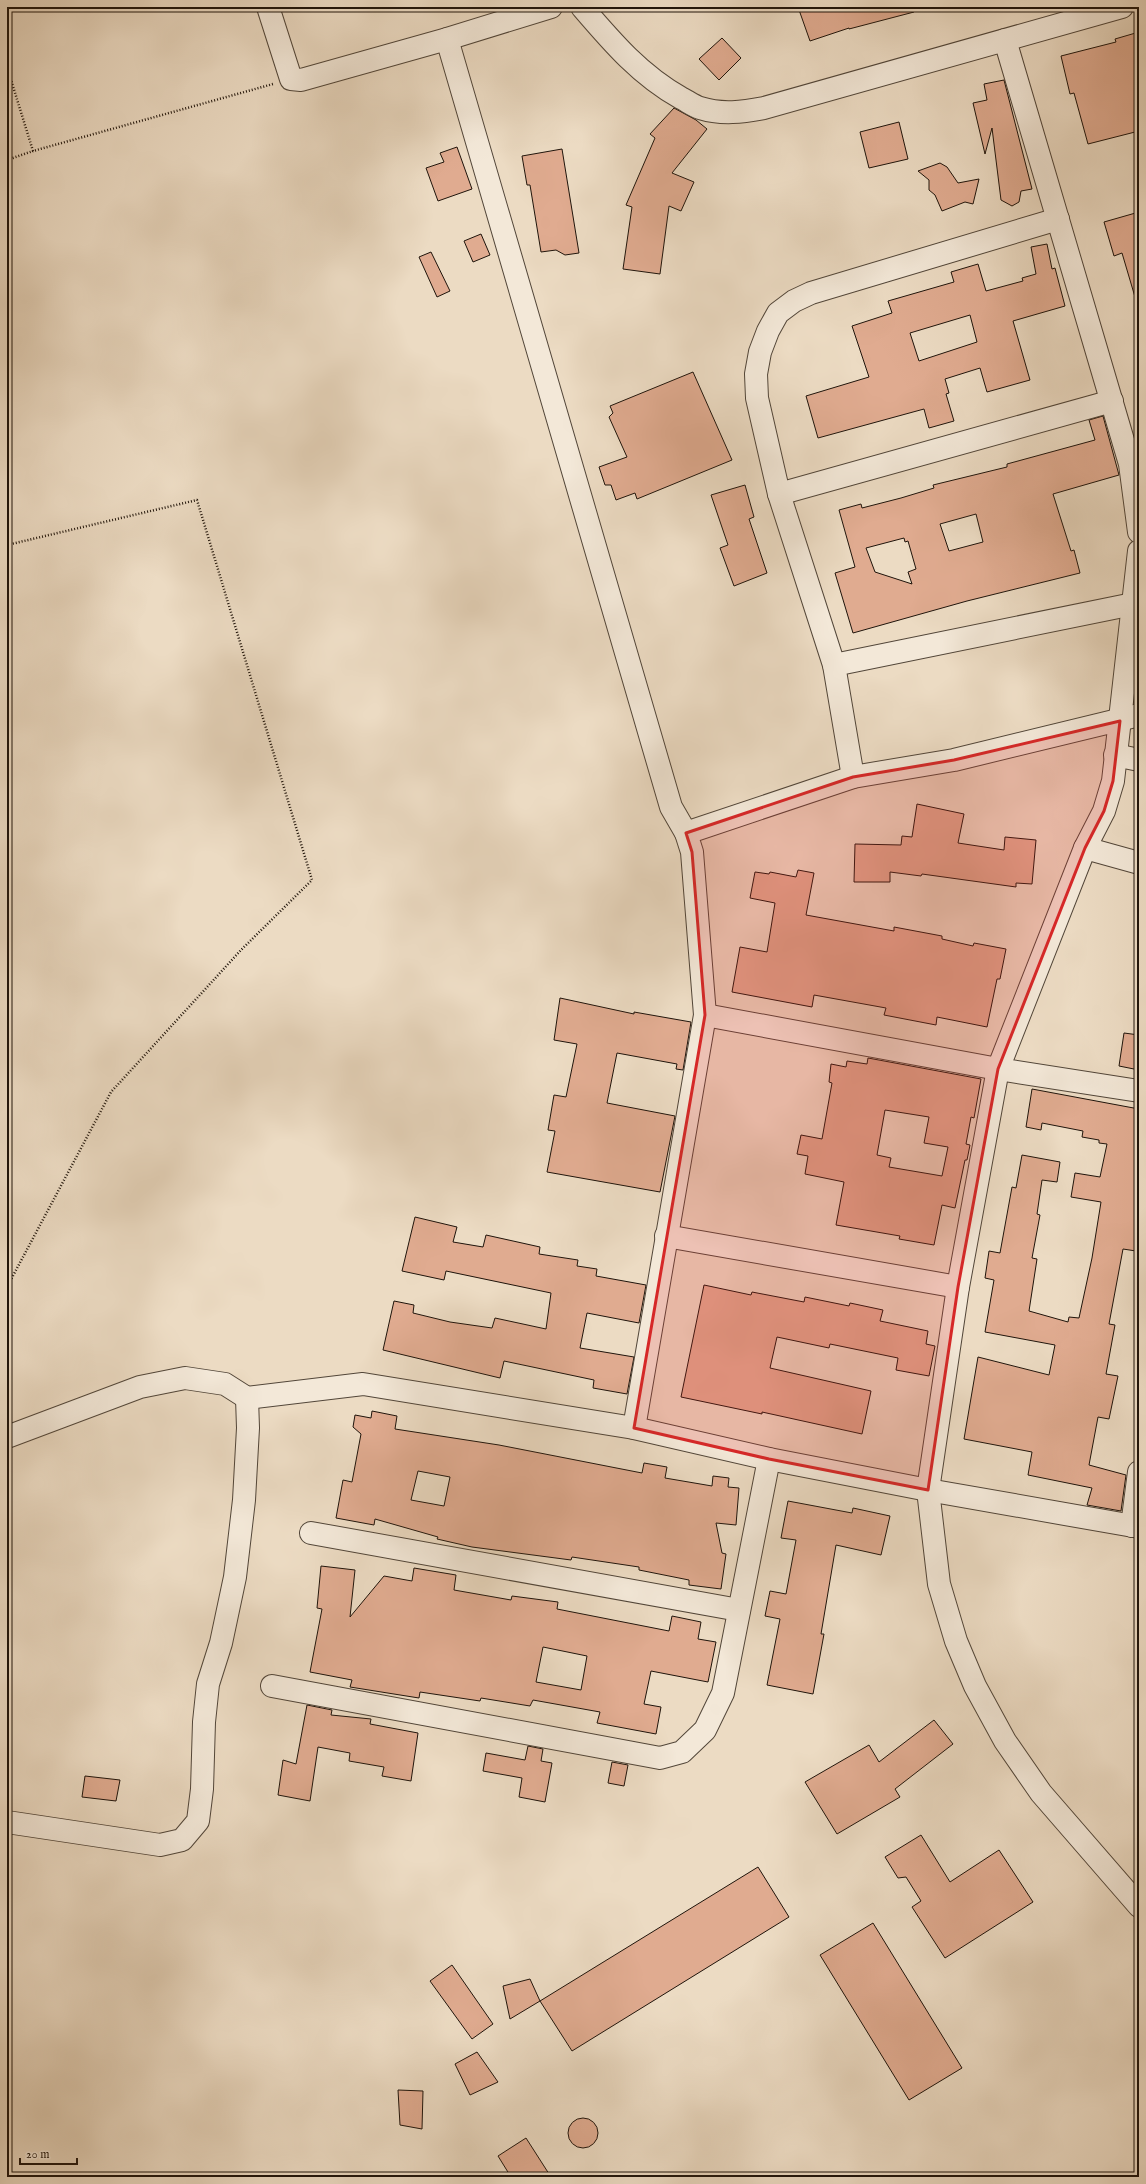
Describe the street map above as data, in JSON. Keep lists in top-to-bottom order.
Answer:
{
  "scale_bar": "20 m"
}
